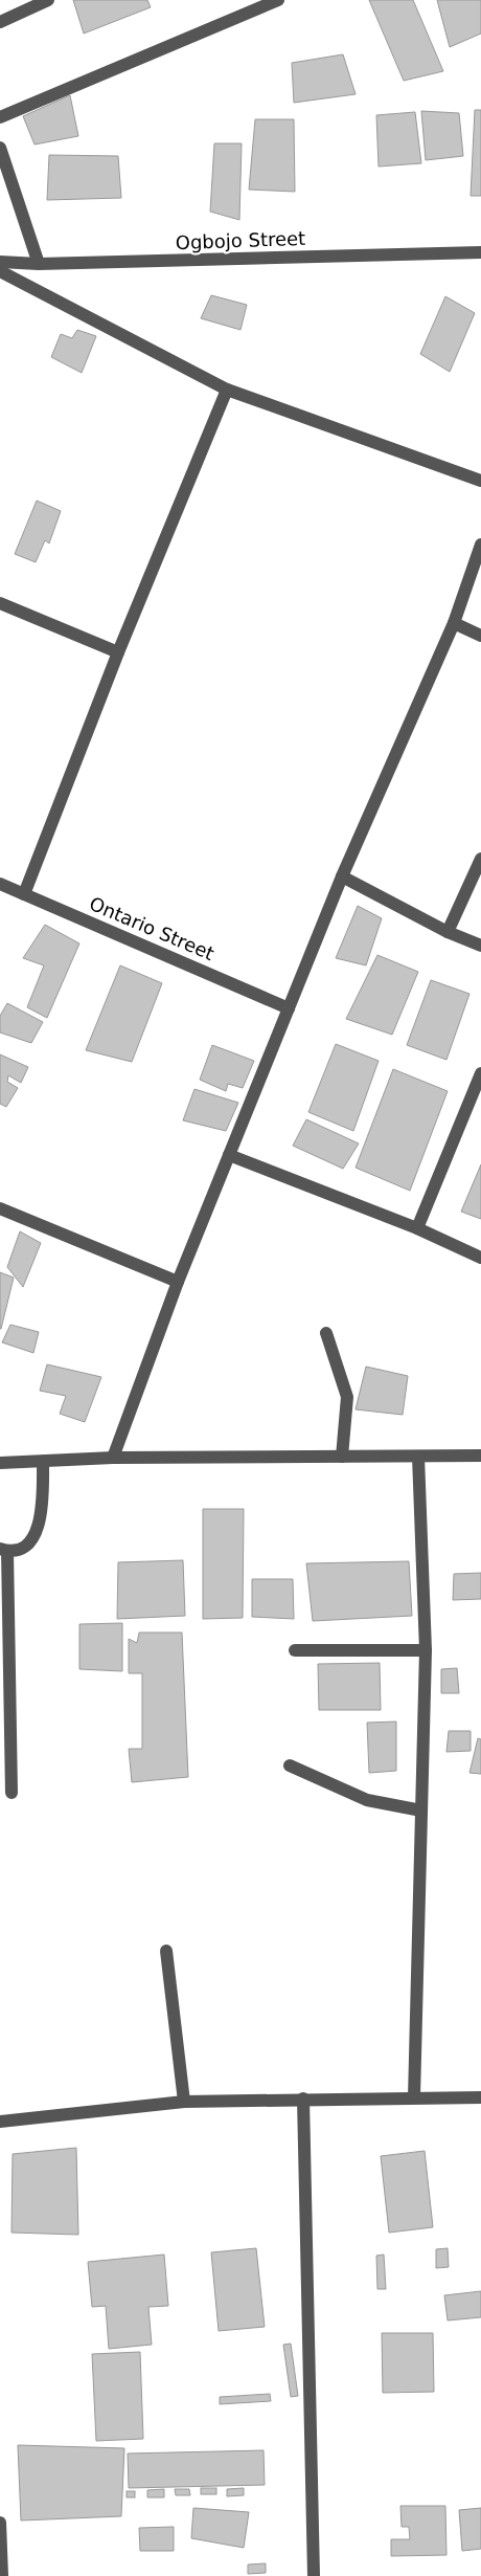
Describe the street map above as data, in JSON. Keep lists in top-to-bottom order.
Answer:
{
  "streets": {
    "street": ["Ogbojo Street", "Ontario Street"]
  }
}
